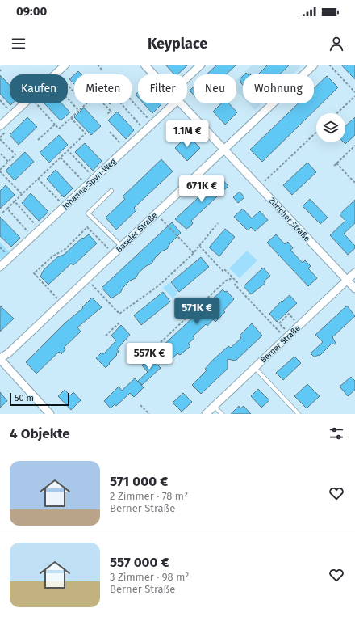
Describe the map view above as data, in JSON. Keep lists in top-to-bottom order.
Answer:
{
  "streets": {
    "street": [
      "Johanna-Spyri-Weg",
      "Züricher Straße",
      "Baseler Straße",
      "Berner Straße"
    ]
  },
  "crossings": [
    ["Züricher Straße", "Baseler Straße"],
    ["Züricher Straße", "Berner Straße"]
  ],
  "scale_bar": "50 m",
  "page": {
    "status": "09:00",
    "header": "Keyplace",
    "chip": [
      "Kaufen",
      "Mieten",
      "Filter",
      "Neu",
      "Wohnung"
    ],
    "price": [
      "1.1M €",
      "671K €",
      "571K €",
      "557K €"
    ],
    "scale": "50 m",
    "heading": "4 Objekte",
    "list": [
      {
        "name": "571 000 €",
        "note": "2 Zimmer · 78 m² · Berner Straße"
      },
      {
        "name": "557 000 €",
        "note": "3 Zimmer · 98 m² · Berner Straße"
      }
    ]
  }
}
